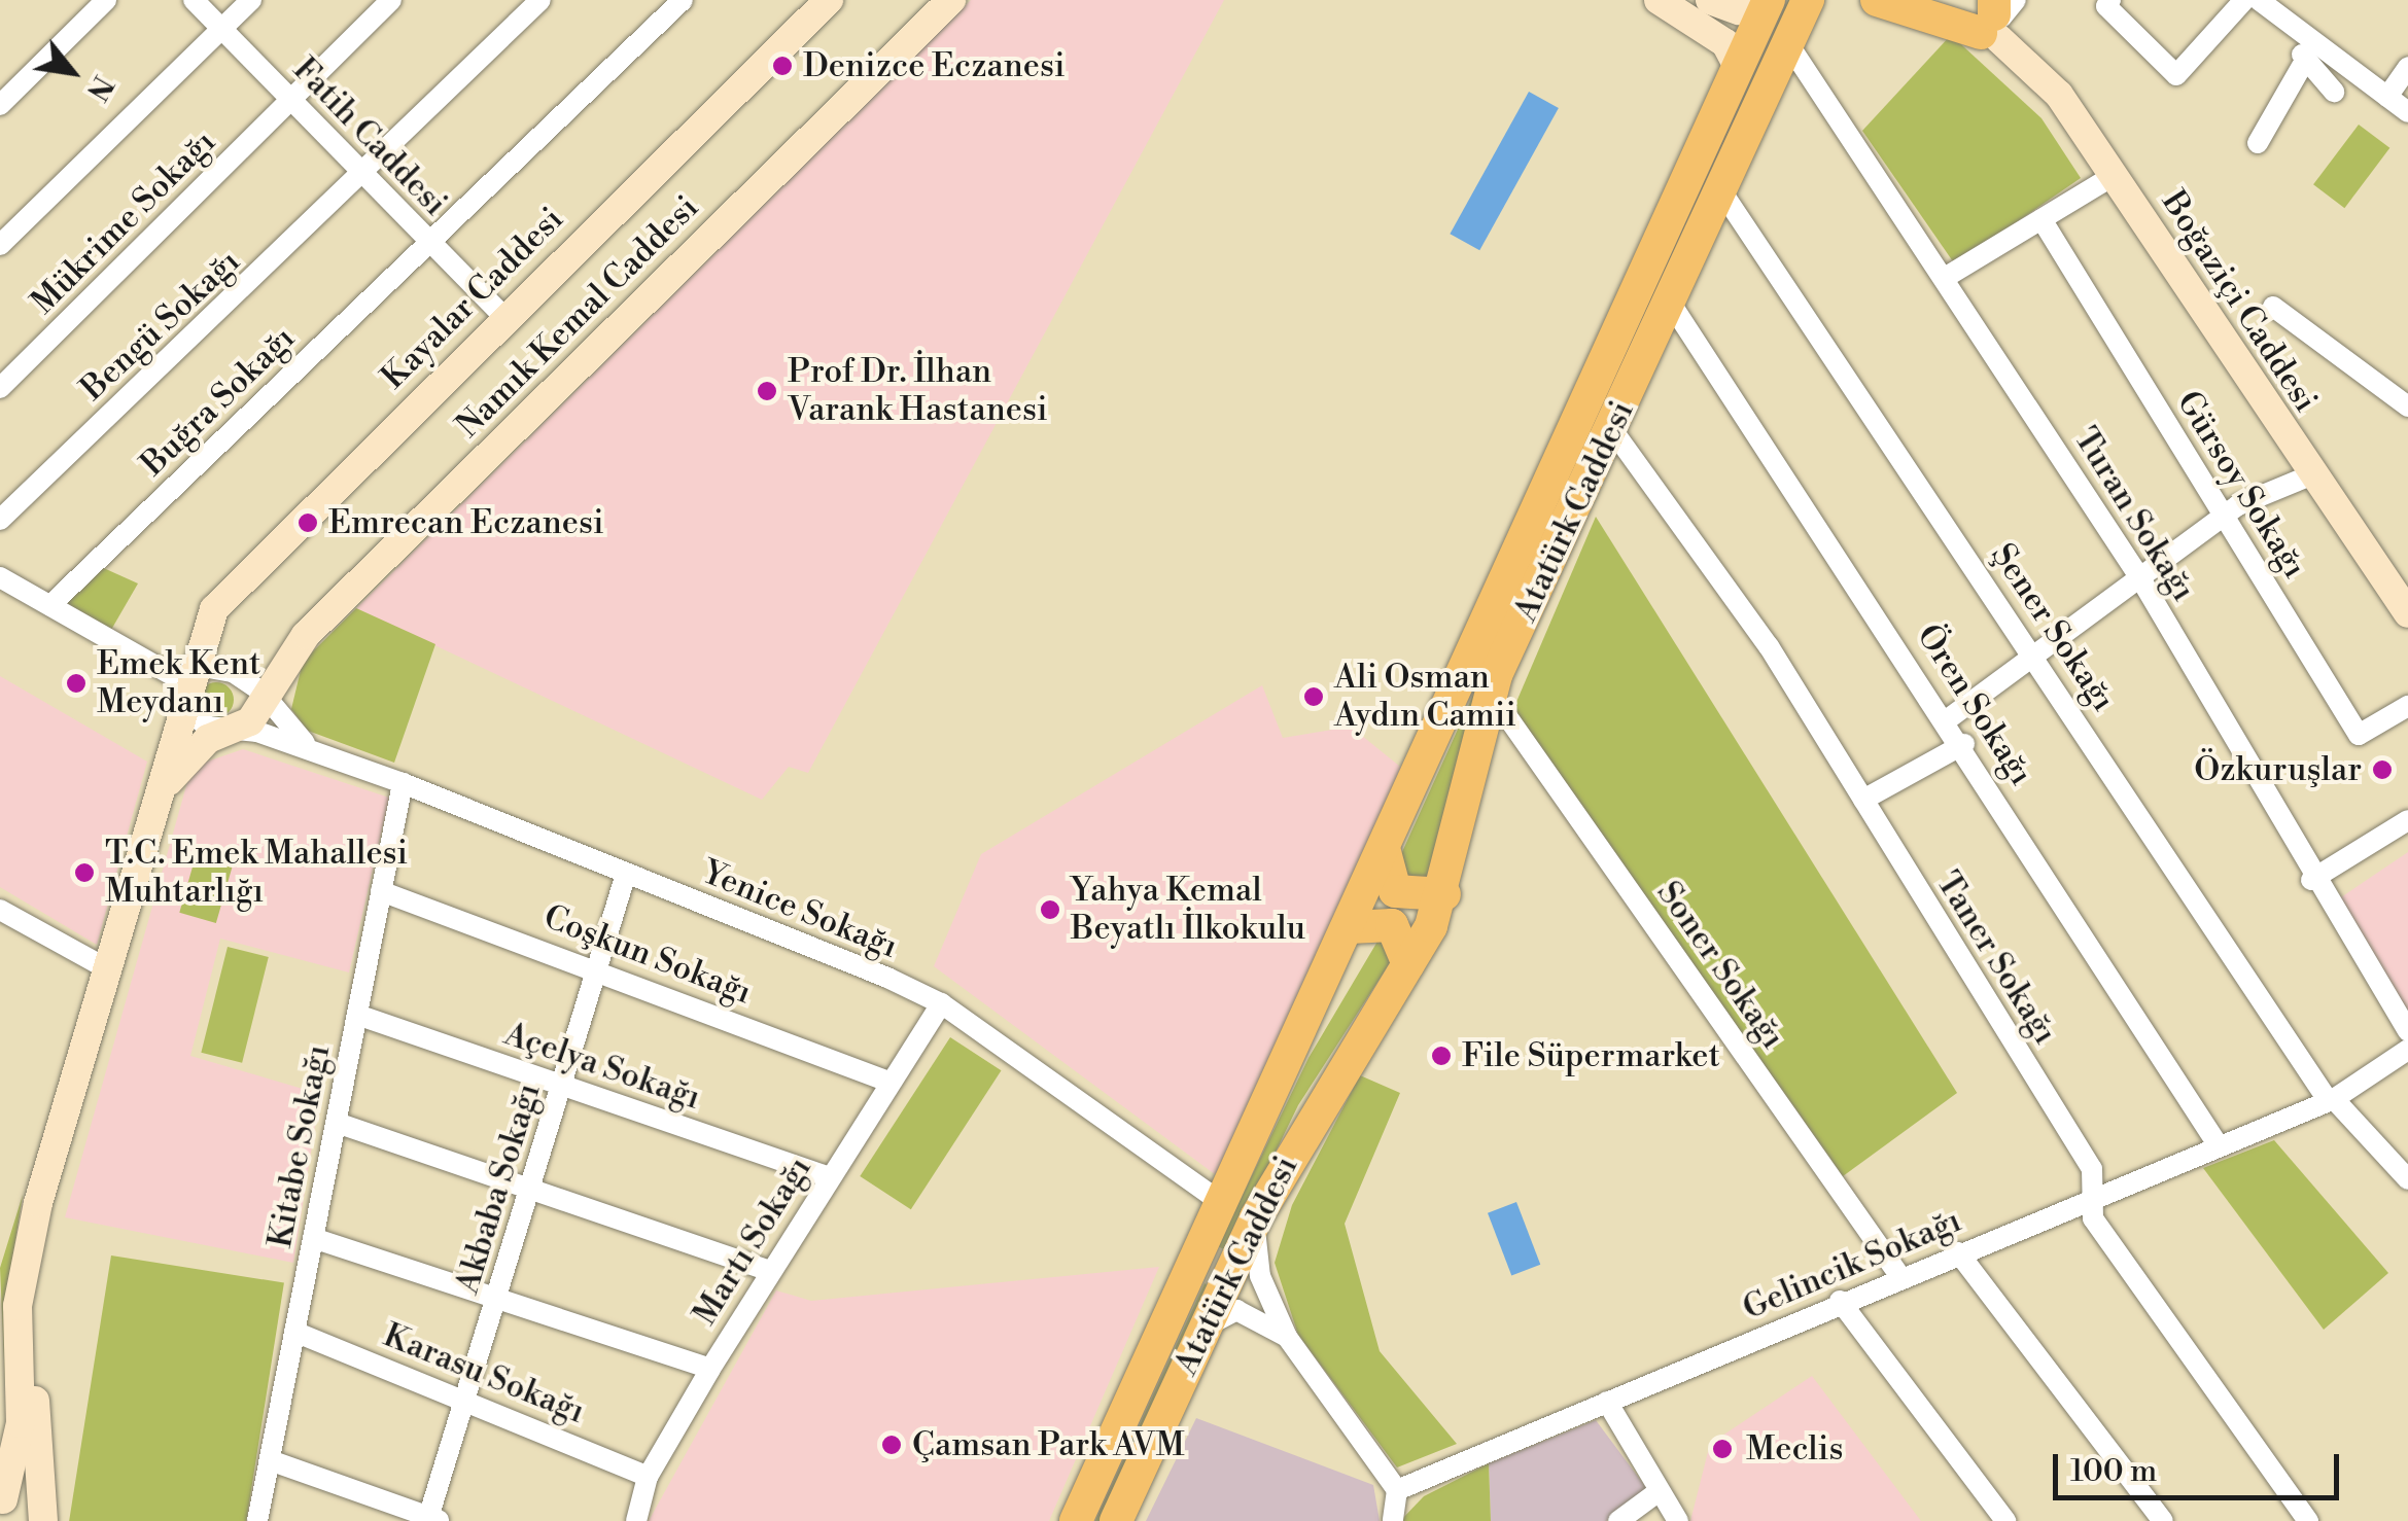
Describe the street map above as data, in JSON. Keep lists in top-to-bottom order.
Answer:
{
  "streets": {
    "main road": [
      "Kayalar Caddesi",
      "Boğaziçi Caddesi",
      "Namık Kemal Caddesi",
      "Atatürk Caddesi"
    ],
    "street": [
      "Fatih Caddesi",
      "Mükrime Sokağı",
      "Bengü Sokağı",
      "Buğra Sokağı",
      "Gürsoy Sokağı",
      "Turan Sokağı",
      "Şener Sokağı",
      "Ören Sokağı",
      "Yenice Sokağı",
      "Coşkun Sokağı",
      "Taner Sokağı",
      "Soner Sokağı",
      "Açelya Sokağı",
      "Kitabe Sokağı",
      "Akbaba Sokağı",
      "Martı Sokağı",
      "Gelincik Sokağı",
      "Karasu Sokağı"
    ]
  },
  "crossings": [
    ["Fatih Caddesi", "Mükrime Sokağı"],
    ["Fatih Caddesi", "Kayalar Caddesi"],
    ["Fatih Caddesi", "Bengü Sokağı"],
    ["Fatih Caddesi", "Buğra Sokağı"],
    ["Kayalar Caddesi", "Namık Kemal Caddesi"],
    ["Kayalar Caddesi", "Yenice Sokağı"],
    ["Namık Kemal Caddesi", "Yenice Sokağı"],
    ["Atatürk Caddesi", "Turan Sokağı"],
    ["Atatürk Caddesi", "Şener Sokağı"],
    ["Atatürk Caddesi", "Ören Sokağı"],
    ["Atatürk Caddesi", "Yenice Sokağı"],
    ["Atatürk Caddesi", "Taner Sokağı"],
    ["Atatürk Caddesi", "Soner Sokağı"],
    ["Şener Sokağı", "Gelincik Sokağı"],
    ["Ören Sokağı", "Gelincik Sokağı"],
    ["Yenice Sokağı", "Kitabe Sokağı"],
    ["Yenice Sokağı", "Akbaba Sokağı"],
    ["Yenice Sokağı", "Martı Sokağı"],
    ["Coşkun Sokağı", "Kitabe Sokağı"],
    ["Coşkun Sokağı", "Akbaba Sokağı"],
    ["Coşkun Sokağı", "Martı Sokağı"],
    ["Taner Sokağı", "Gelincik Sokağı"],
    ["Soner Sokağı", "Gelincik Sokağı"],
    ["Açelya Sokağı", "Kitabe Sokağı"],
    ["Açelya Sokağı", "Akbaba Sokağı"],
    ["Açelya Sokağı", "Martı Sokağı"],
    ["Kitabe Sokağı", "Karasu Sokağı"],
    ["Akbaba Sokağı", "Karasu Sokağı"],
    ["Martı Sokağı", "Karasu Sokağı"]
  ],
  "places": [
    "Denizce Eczanesi",
    "Prof Dr. İlhan Varank Hastanesi",
    "Emrecan Eczanesi",
    "Emek Kent Meydanı",
    "Ali Osman Aydın Camii",
    "Özkuruşlar",
    "T.C. Emek Mahallesi Muhtarlığı",
    "Yahya Kemal Beyatlı İlkokulu",
    "File Süpermarket",
    "Çamsan Park AVM",
    "Meclis"
  ],
  "scale_bar": "100 m",
  "north": "bottom right"
}
